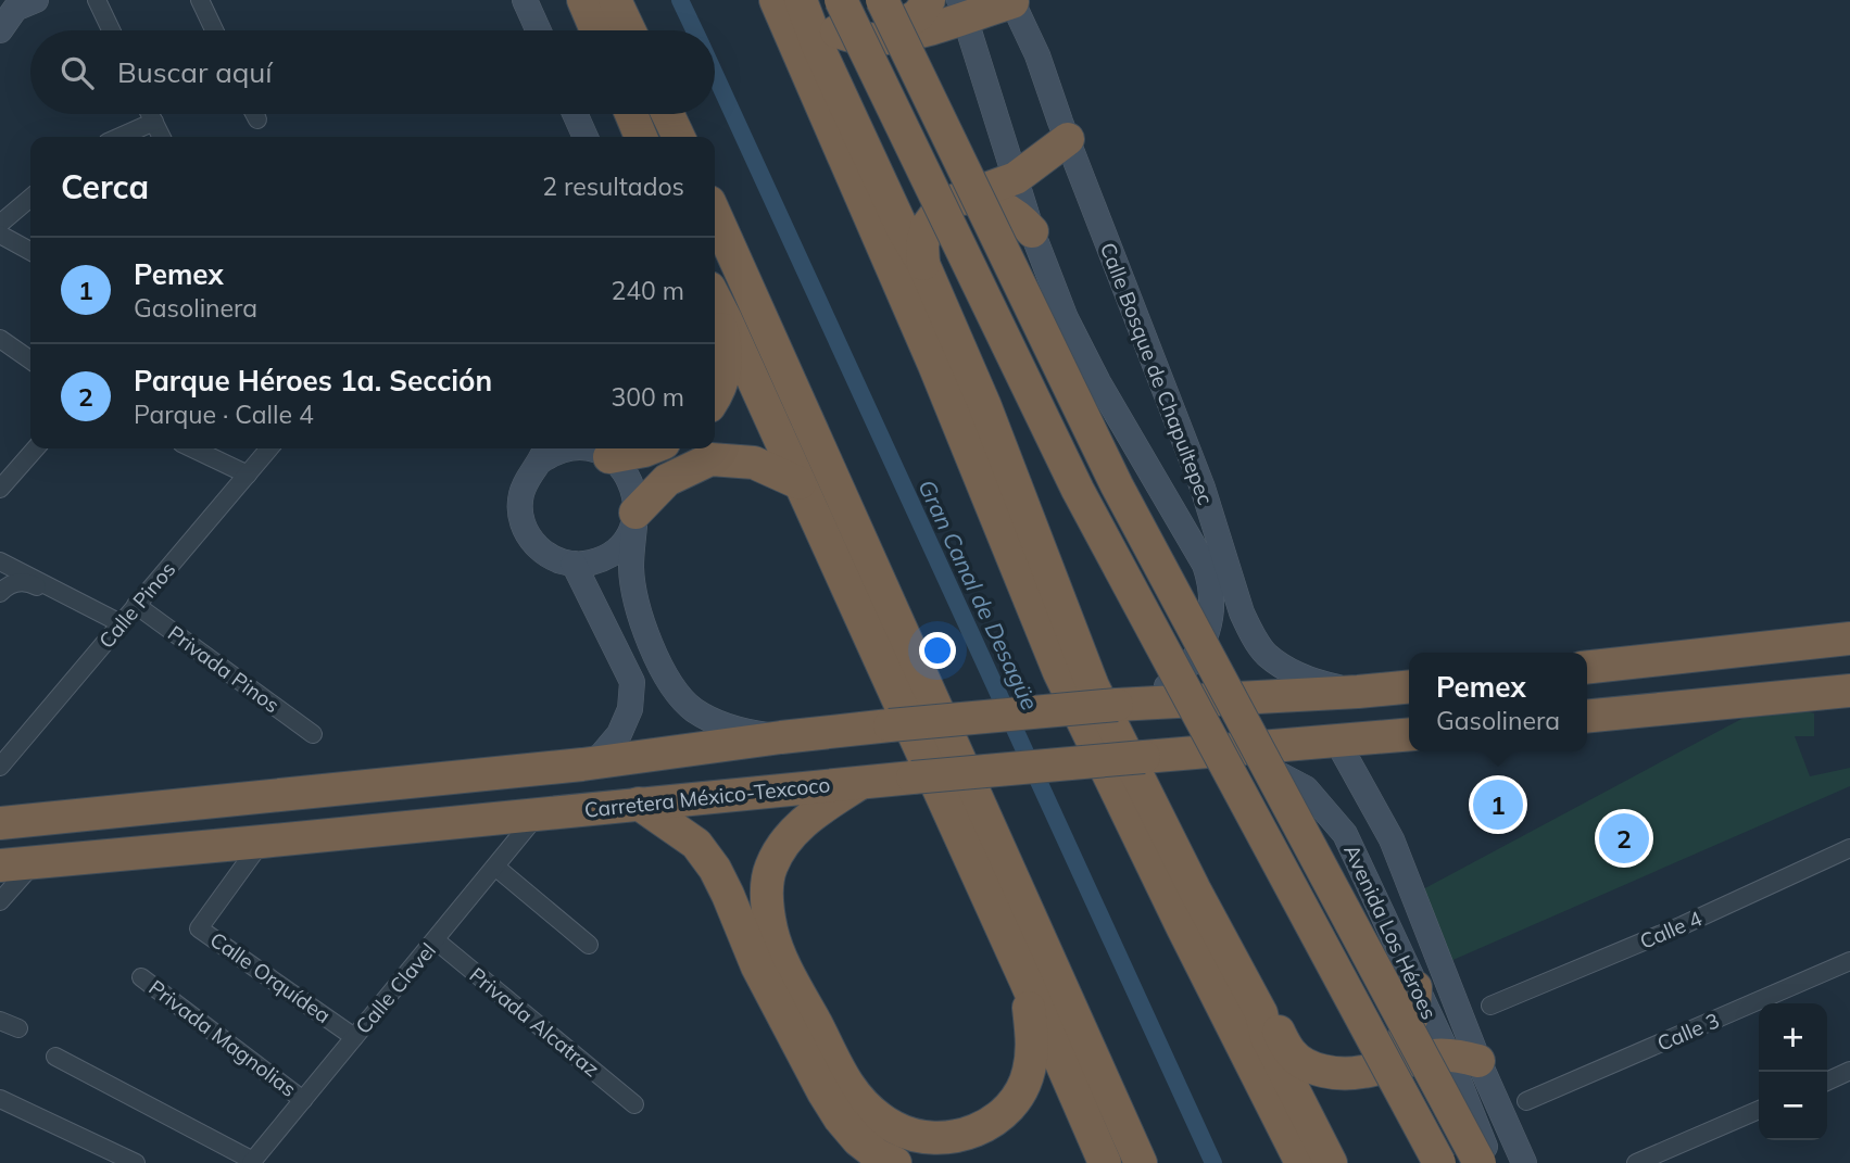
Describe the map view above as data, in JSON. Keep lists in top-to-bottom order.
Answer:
{
  "streets": {
    "highway": ["Carretera México-Texcoco"],
    "main road": ["Calle Bosque de Chapultepec", "Avenida Los Héroes"],
    "street": [
      "Calle Pinos",
      "Privada Pinos",
      "Calle 4",
      "Calle Orquídea",
      "Calle Clavel",
      "Privada Alcatraz",
      "Calle 3",
      "Privada Magnolias"
    ]
  },
  "crossings": [
    ["Calle Pinos", "Privada Pinos"],
    ["Carretera México-Texcoco", "Avenida Los Héroes"],
    ["Carretera México-Texcoco", "Calle Orquídea"],
    ["Carretera México-Texcoco", "Calle Clavel"],
    ["Calle Orquídea", "Calle Clavel"],
    ["Calle Clavel", "Privada Alcatraz"],
    ["Calle Clavel", "Privada Magnolias"]
  ],
  "water": ["Gran Canal de Desagüe"],
  "page": {
    "search": "Buscar aquí",
    "heading": ["Cerca", "2 resultados"],
    "list": [
      {
        "mark": "1",
        "name": "Pemex",
        "note": "Gasolinera",
        "value": "240 m"
      },
      {
        "mark": "2",
        "name": "Parque Héroes 1a. Sección",
        "note": "Parque · Calle 4",
        "value": "300 m"
      }
    ],
    "popup": ["Pemex", "Gasolinera"],
    "pins": ["1", "2"],
    "map_buttons": ["+", "−"]
  }
}
